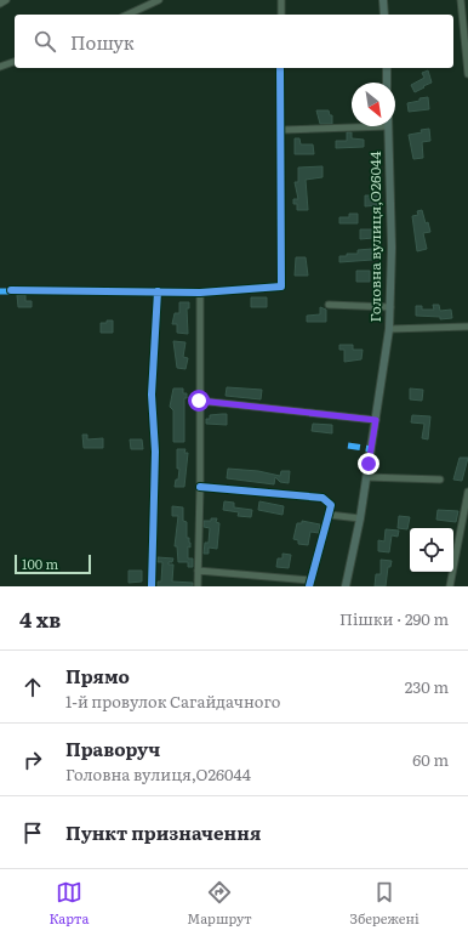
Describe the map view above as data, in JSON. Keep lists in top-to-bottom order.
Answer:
{
  "streets": {
    "main road": ["Головна вулиця,О26044"]
  },
  "scale_bar": "100 m",
  "north": "bottom right",
  "page": {
    "search": "Пошук",
    "scale": "100 m",
    "heading": ["4 хв", "Пішки · 290 m"],
    "list": [
      ["Прямо", "1-й провулок Сагайдачного", "230 m"],
      ["Праворуч", "Головна вулиця,О26044", "60 m"],
      "Пункт призначення"
    ],
    "nav": ["Карта", "Маршрут", "Збережені"]
  }
}
